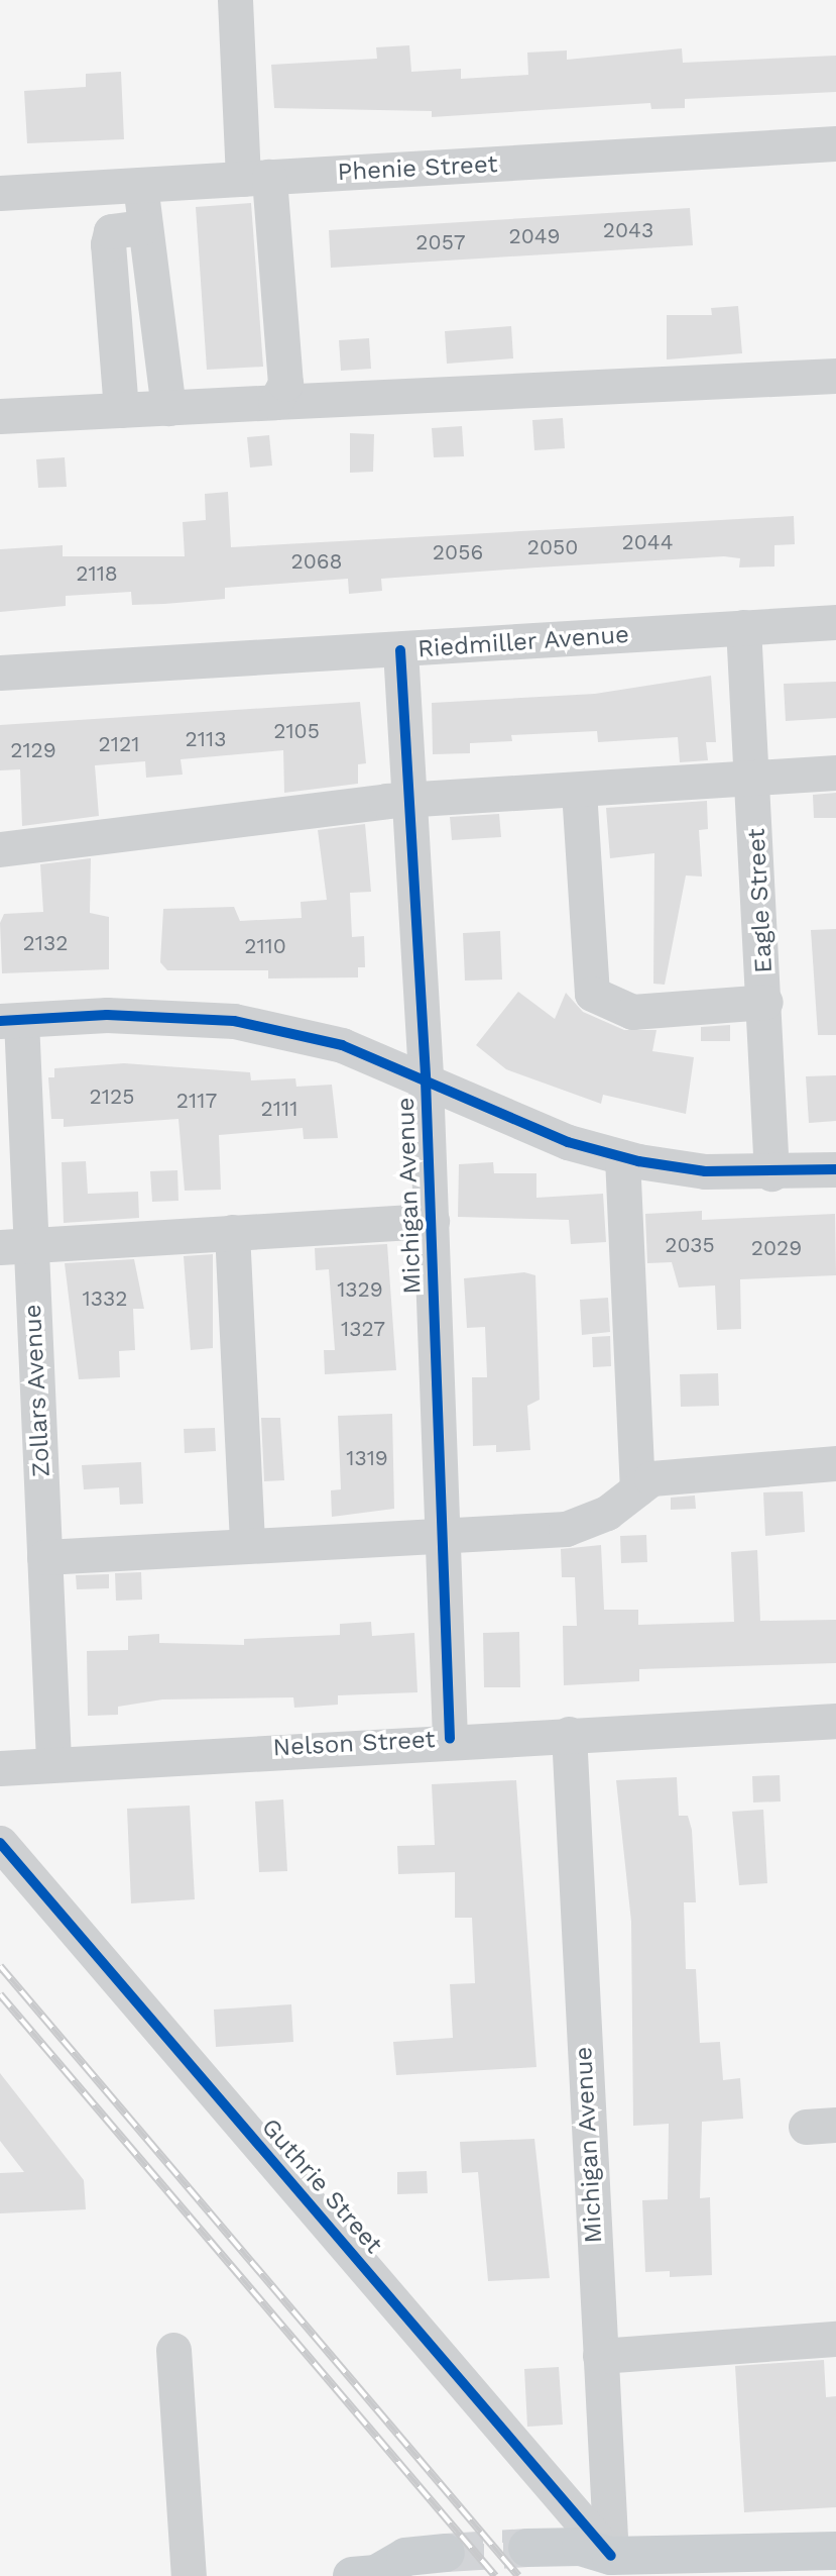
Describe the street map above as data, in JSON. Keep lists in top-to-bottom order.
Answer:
{
  "streets": {
    "street": [
      "Phenie Street",
      "Riedmiller Avenue",
      "Eagle Street",
      "Michigan Avenue",
      "Zollars Avenue",
      "Nelson Street",
      "Guthrie Street"
    ]
  },
  "crossings": [
    ["Riedmiller Avenue", "Eagle Street"],
    ["Riedmiller Avenue", "Michigan Avenue"],
    ["Michigan Avenue", "Nelson Street"],
    ["Michigan Avenue", "Guthrie Street"],
    ["Zollars Avenue", "Nelson Street"]
  ],
  "house_numbers": [
    "2043",
    "2049",
    "2057",
    "2044",
    "2050",
    "2056",
    "2068",
    "2118",
    "2105",
    "2113",
    "2121",
    "2129",
    "2132",
    "2110",
    "2125",
    "2117",
    "2111",
    "2035",
    "2029",
    "1329",
    "1332",
    "1327",
    "1319"
  ]
}
